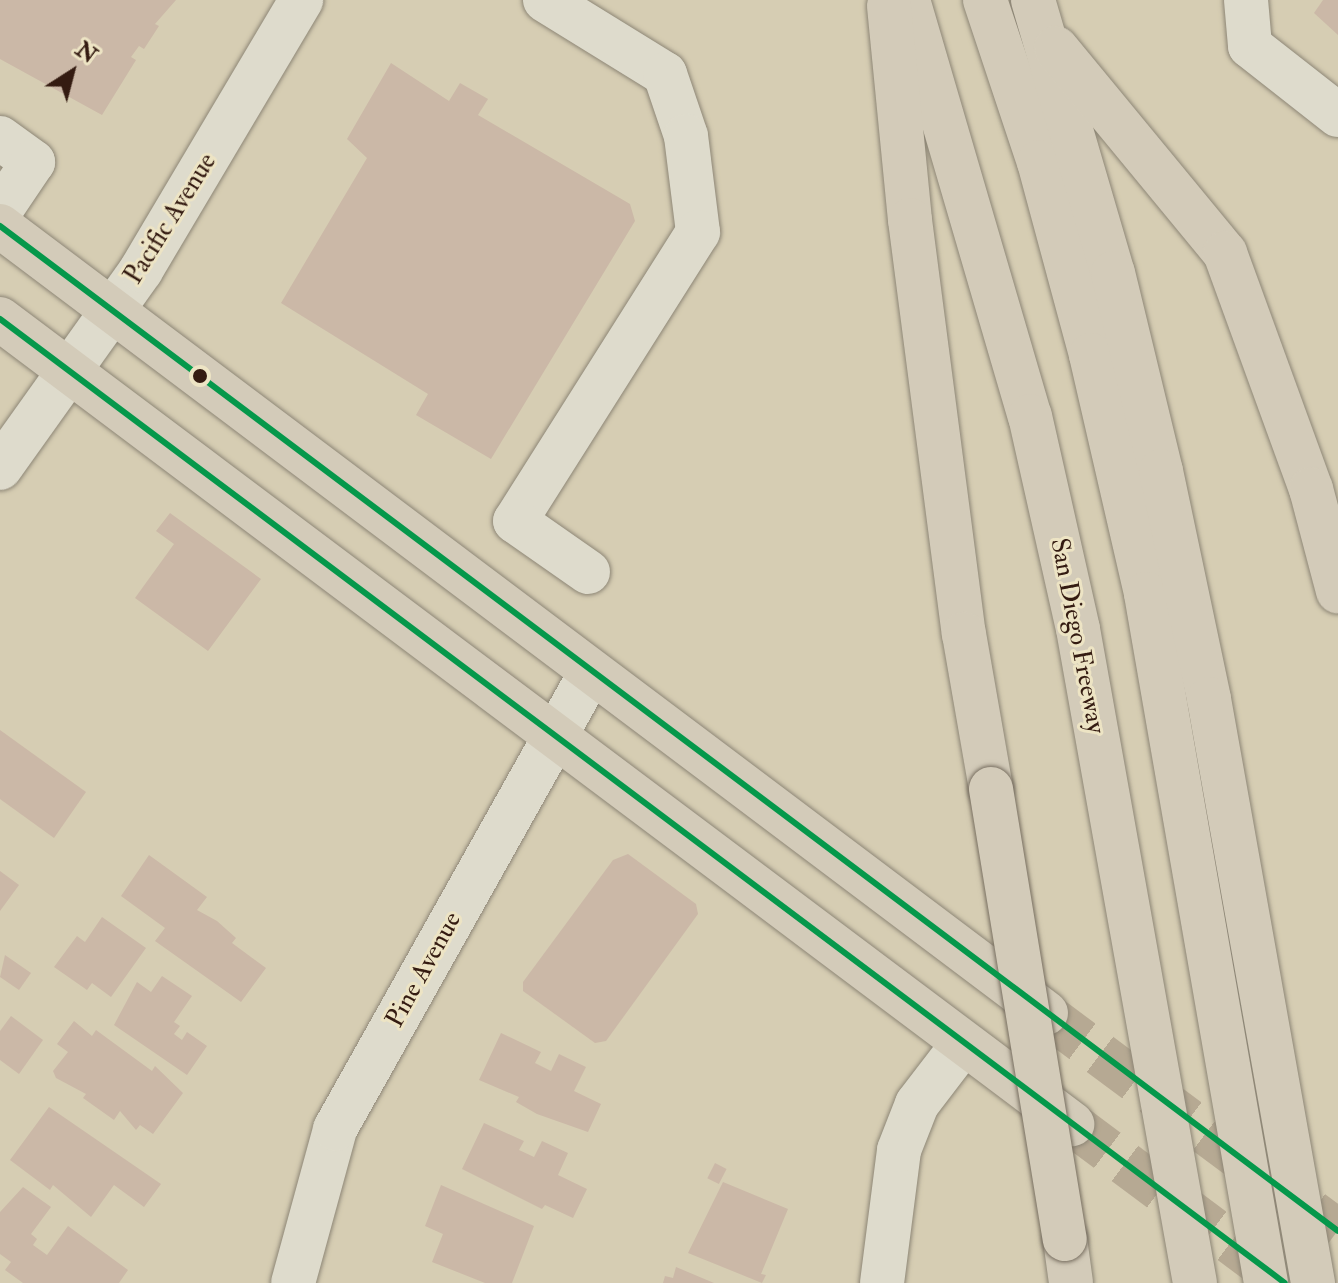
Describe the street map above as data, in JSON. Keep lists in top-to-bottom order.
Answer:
{
  "streets": {
    "main road": ["San Diego Freeway"],
    "street": ["Pacific Avenue", "Pine Avenue"]
  },
  "north": "top right"
}
